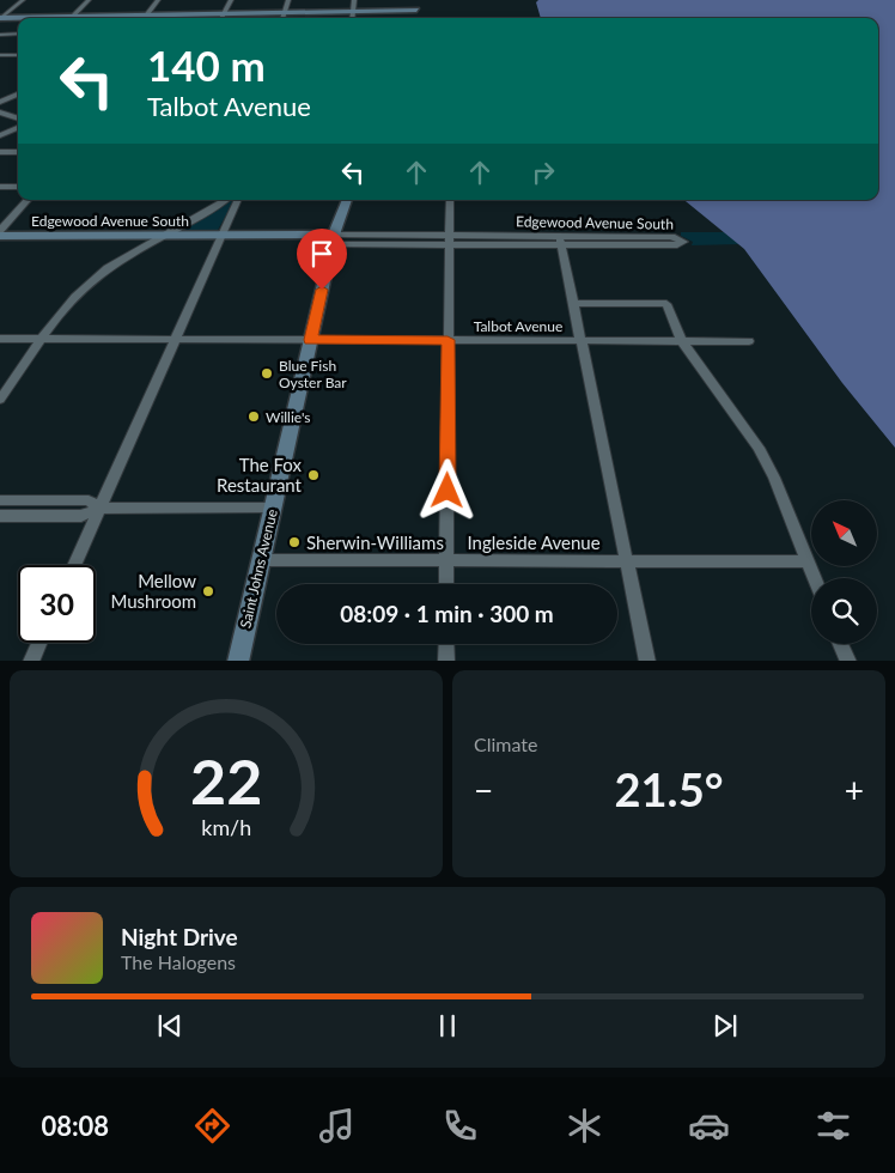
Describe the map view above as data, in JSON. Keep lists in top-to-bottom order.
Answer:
{
  "streets": {
    "main road": ["Edgewood Avenue South", "Saint Johns Avenue"],
    "street": ["Talbot Avenue", "Ingleside Avenue"]
  },
  "crossings": [
    ["Edgewood Avenue South", "Saint Johns Avenue"],
    ["Talbot Avenue", "Saint Johns Avenue"],
    ["Ingleside Avenue", "Saint Johns Avenue"]
  ],
  "places": [
    "Blue Fish Oyster Bar",
    "Willie's",
    "The Fox Restaurant",
    "Sherwin-Williams",
    "Mellow Mushroom"
  ],
  "north": "top left",
  "page": {
    "turn": ["140 m", "Talbot Avenue"],
    "limit": "30",
    "trip": "08:09 · 1 min · 300 m",
    "tile": "Climate",
    "heat": ["−", "21.5°", "+"],
    "song": ["Night Drive", "The Halogens"],
    "tabs": "08:08",
    "gauge": ["22", "km/h"]
  }
}
